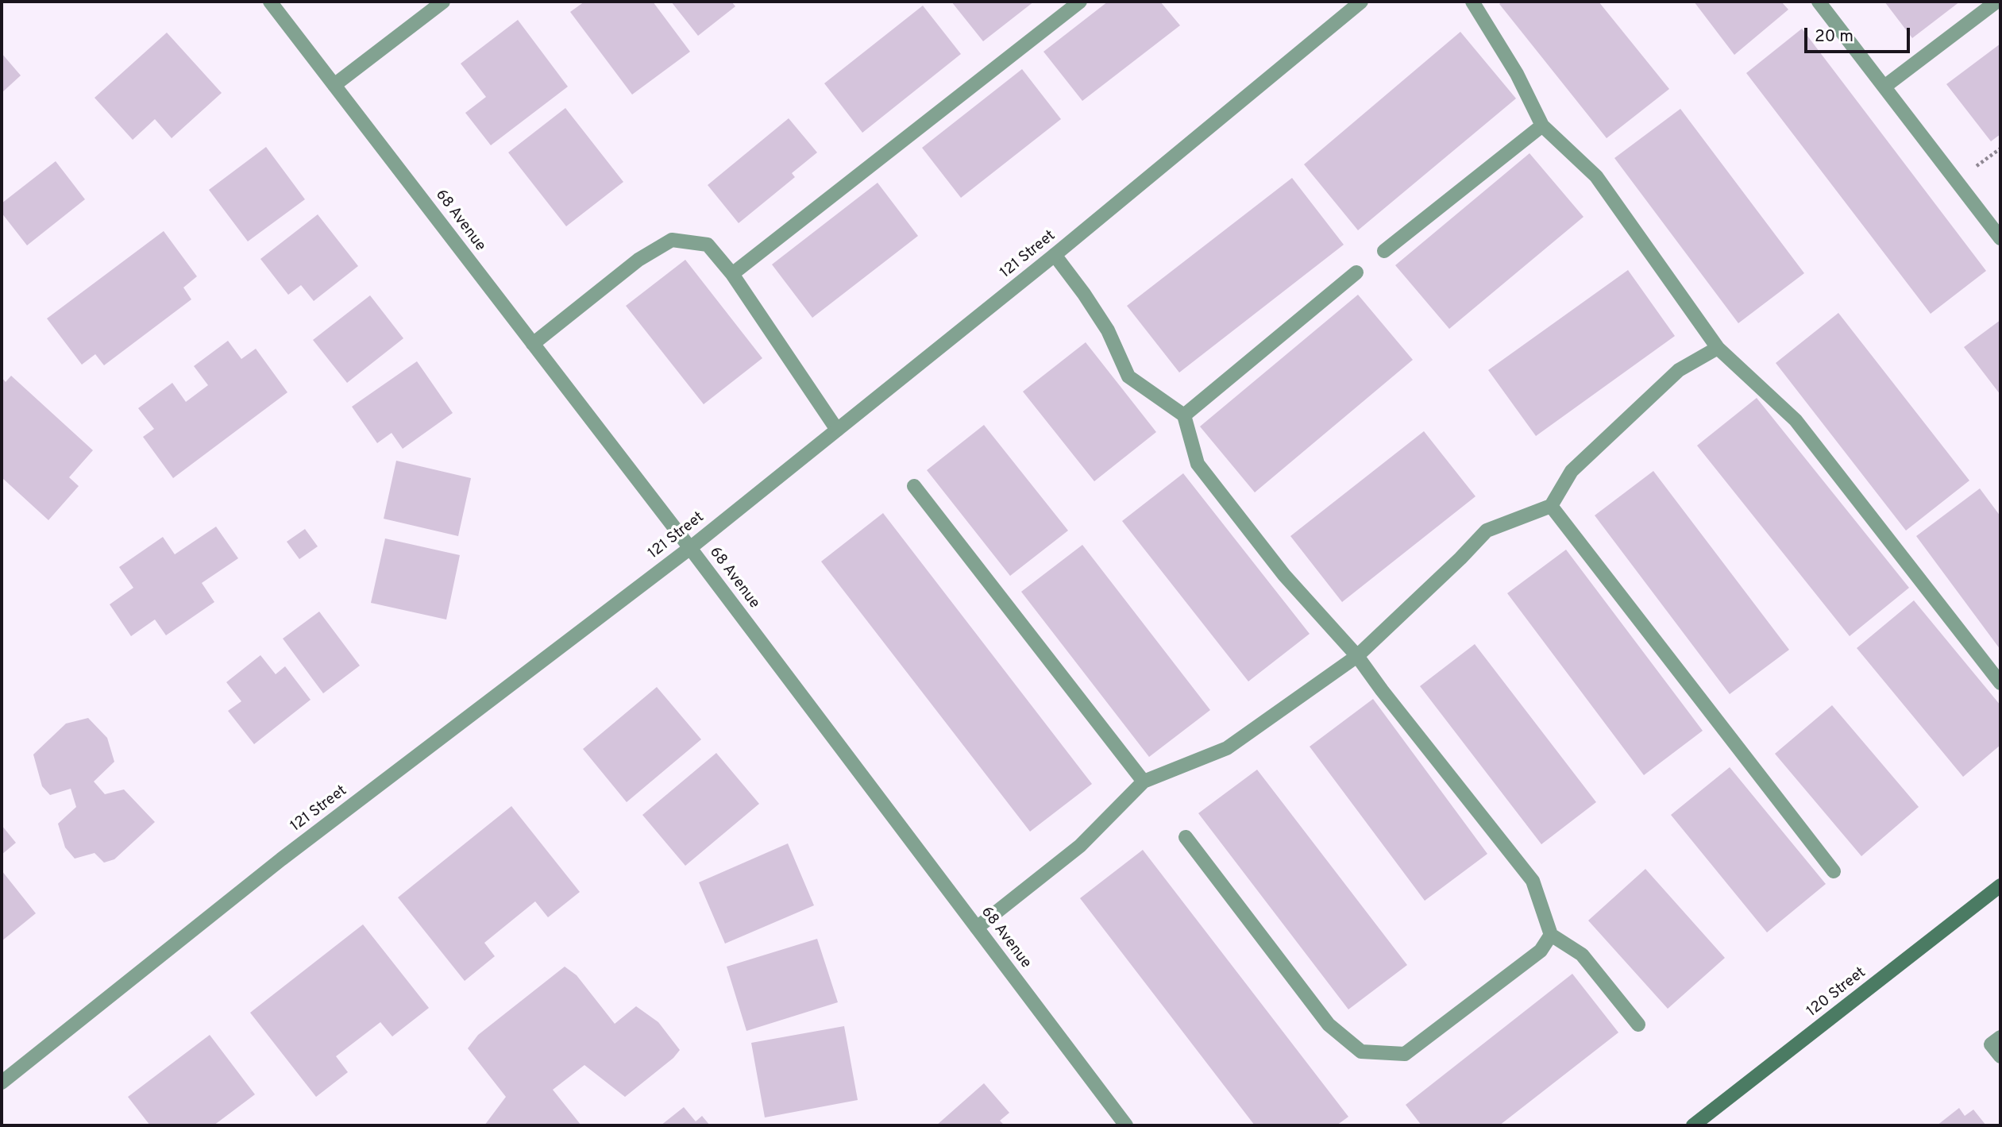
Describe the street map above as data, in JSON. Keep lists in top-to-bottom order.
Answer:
{
  "streets": {
    "main road": ["120 Street"],
    "street": ["68 Avenue", "121 Street"]
  },
  "crossings": [
    ["68 Avenue", "121 Street"]
  ],
  "scale_bar": "20 m"
}
